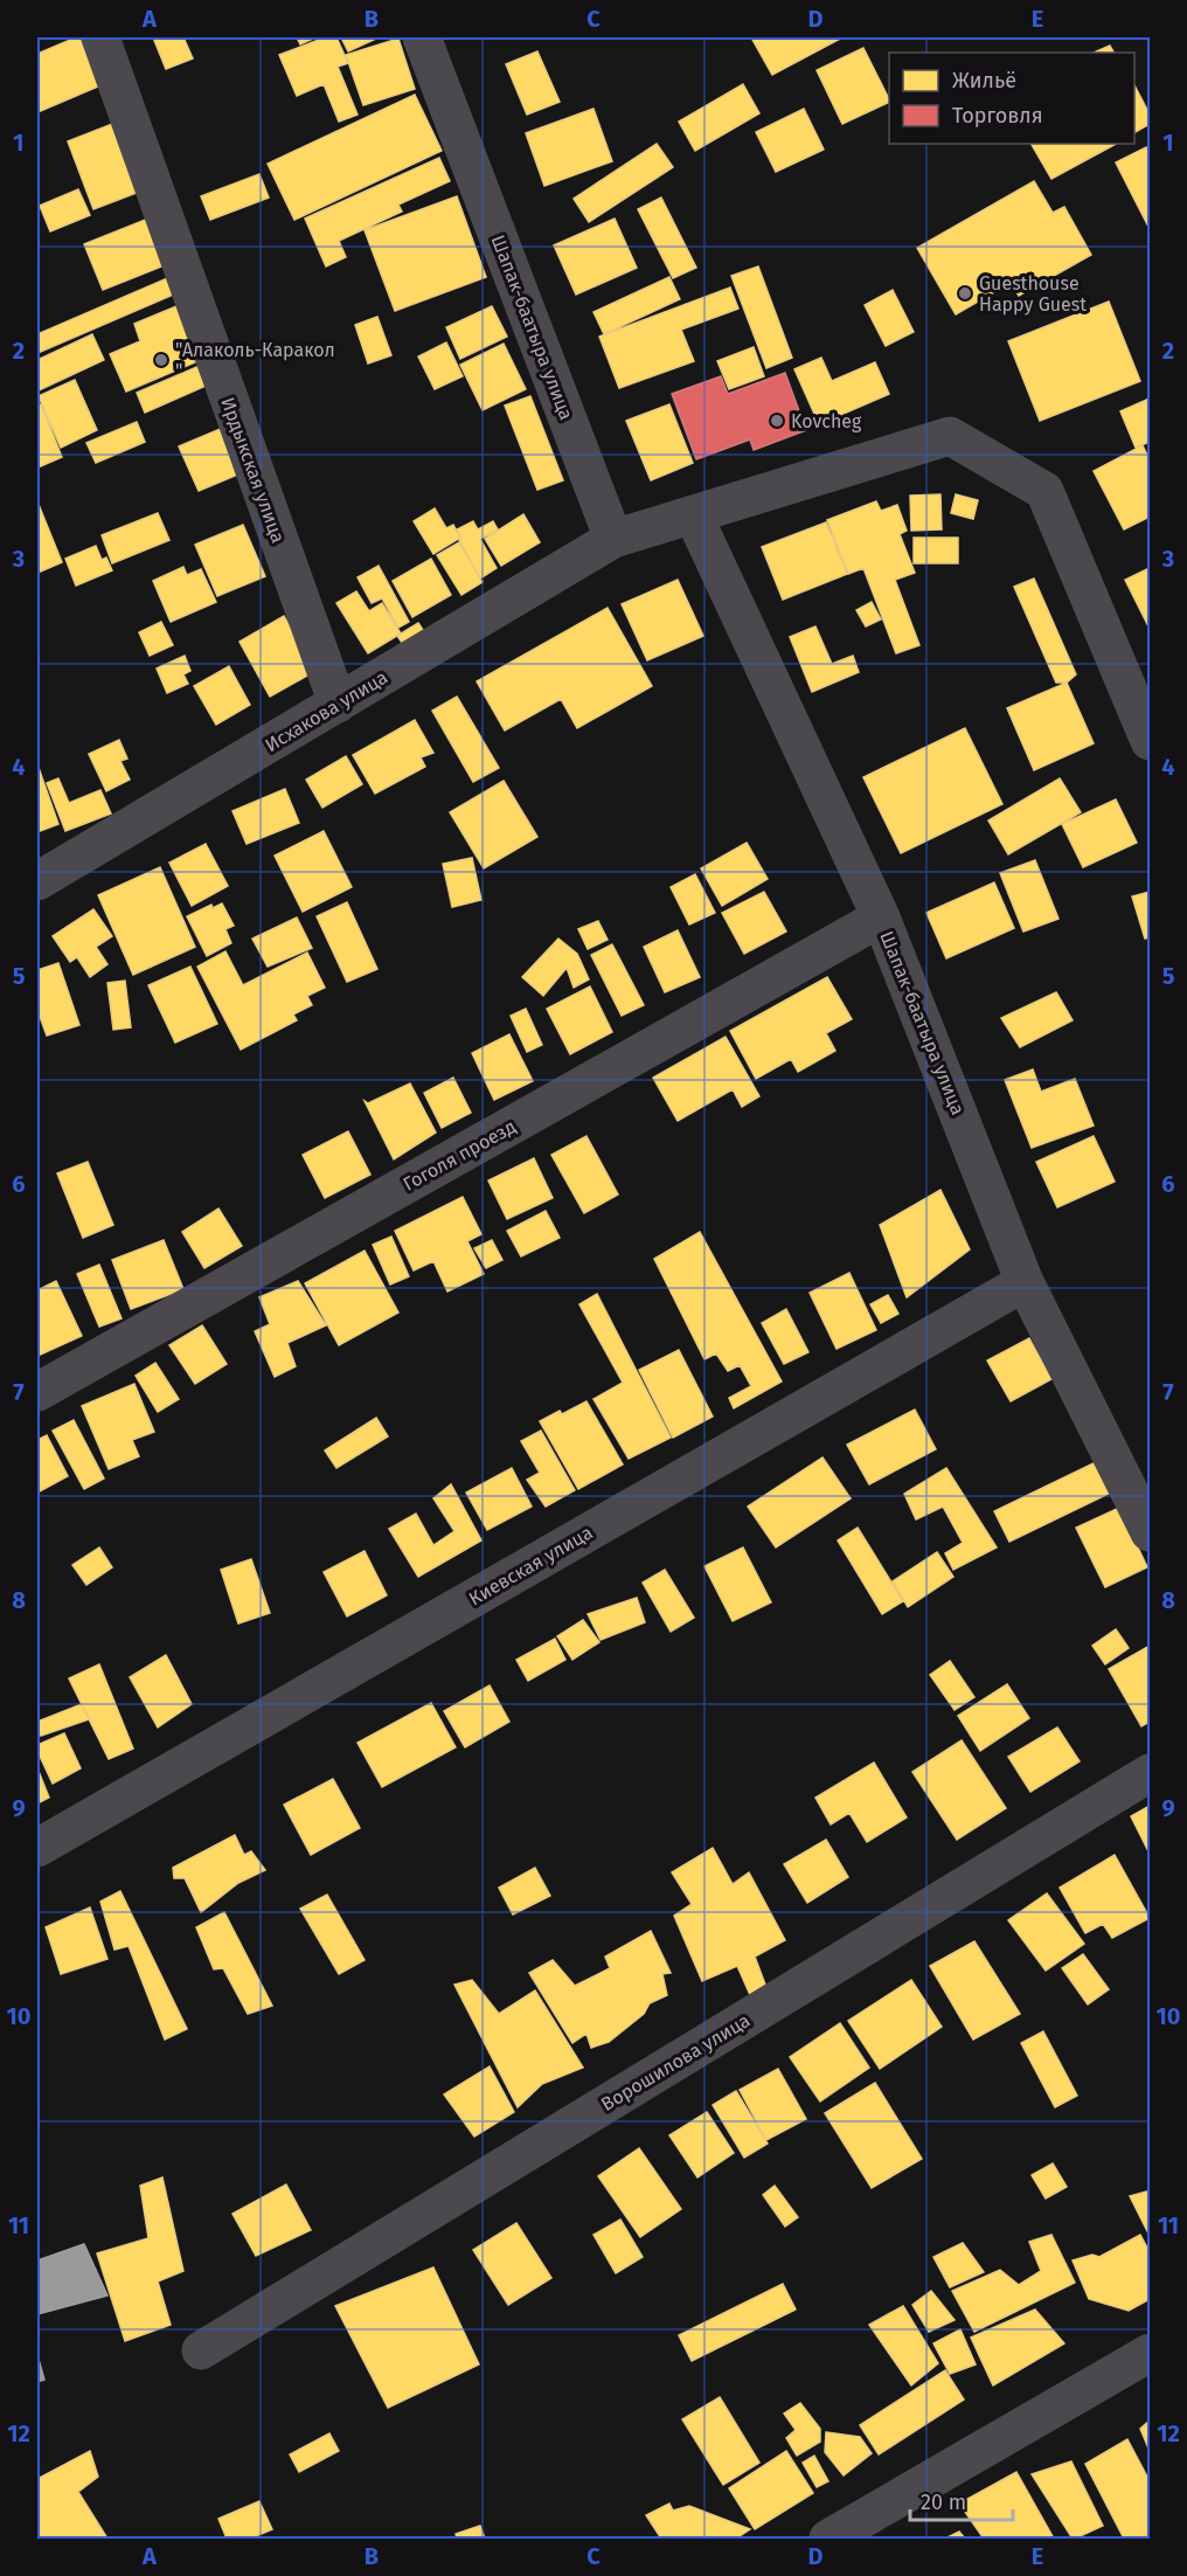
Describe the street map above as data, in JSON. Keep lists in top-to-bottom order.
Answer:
{
  "streets": {
    "street": [
      "Шапак-баатыра улица",
      "Ирдыкская улица",
      "Исхакова улица",
      "Гоголя проезд",
      "Киевская улица",
      "Ворошилова улица"
    ]
  },
  "crossings": [
    ["Шапак-баатыра улица", "Исхакова улица"],
    ["Шапак-баатыра улица", "Гоголя проезд"],
    ["Шапак-баатыра улица", "Киевская улица"],
    ["Ирдыкская улица", "Исхакова улица"]
  ],
  "places": ["Guesthouse Happy Guest", "\"Алаколь-Каракол \"", "Kovcheg"],
  "legend": ["Жильё", "Торговля"],
  "scale_bar": "20 m",
  "grid": {
    "columns": [
      "A",
      "B",
      "C",
      "D",
      "E"
    ],
    "rows": [
      "1",
      "2",
      "3",
      "4",
      "5",
      "6",
      "7",
      "8",
      "9",
      "10",
      "11",
      "12"
    ]
  }
}
